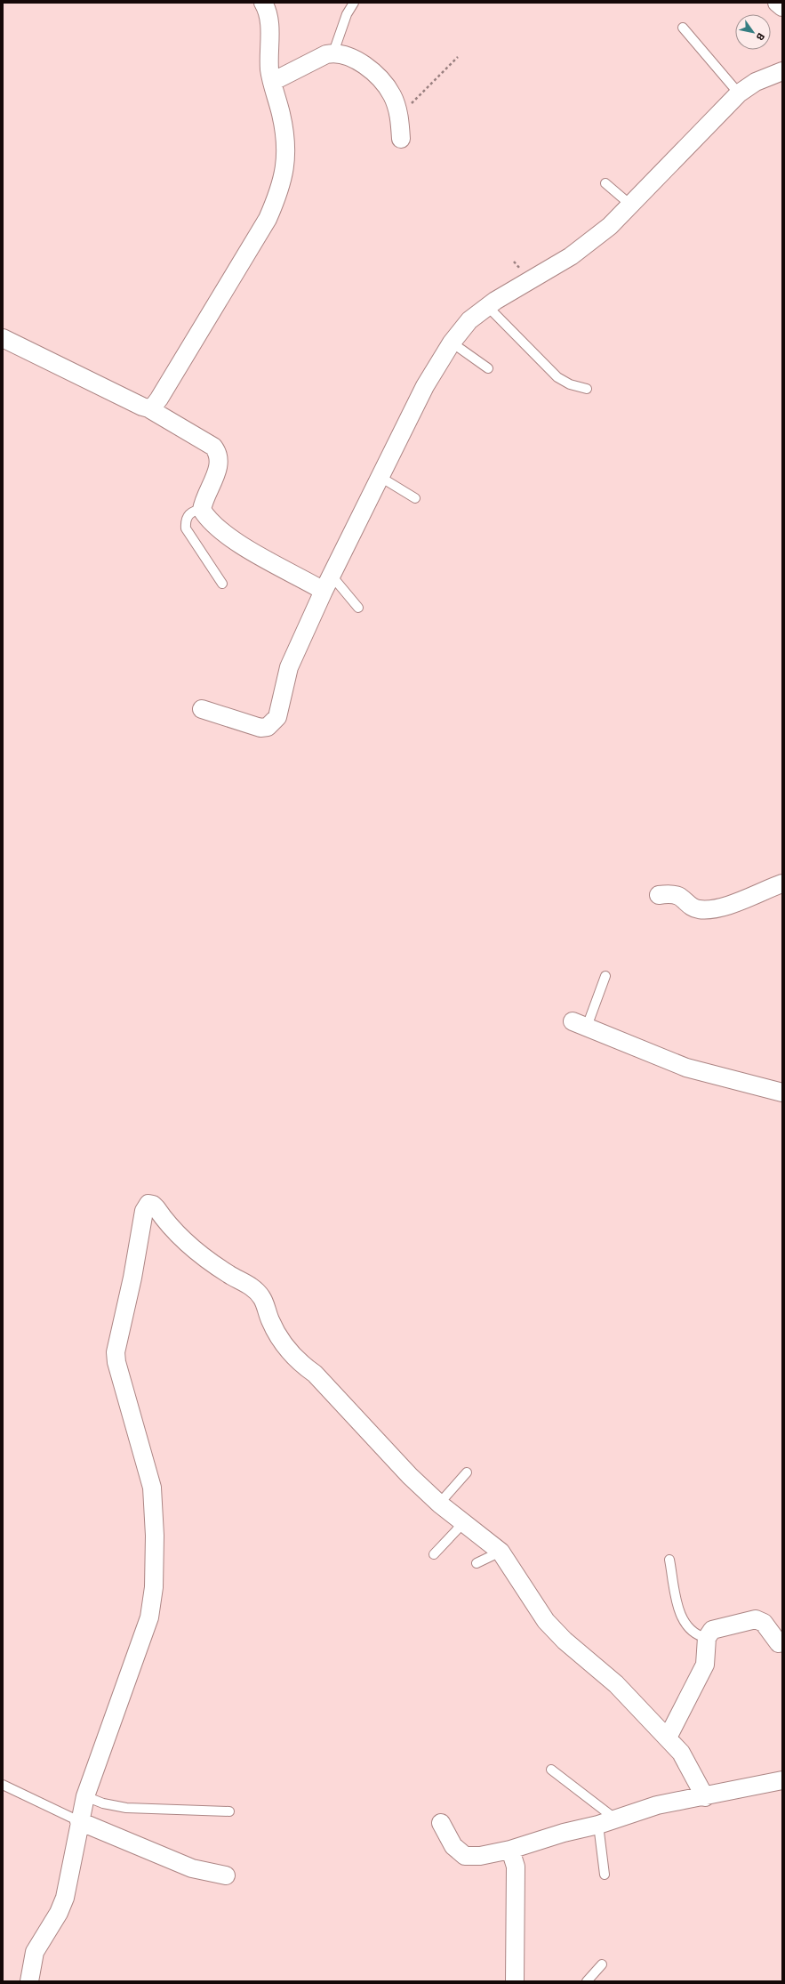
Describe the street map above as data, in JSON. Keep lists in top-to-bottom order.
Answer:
{
  "north": "bottom right"
}
